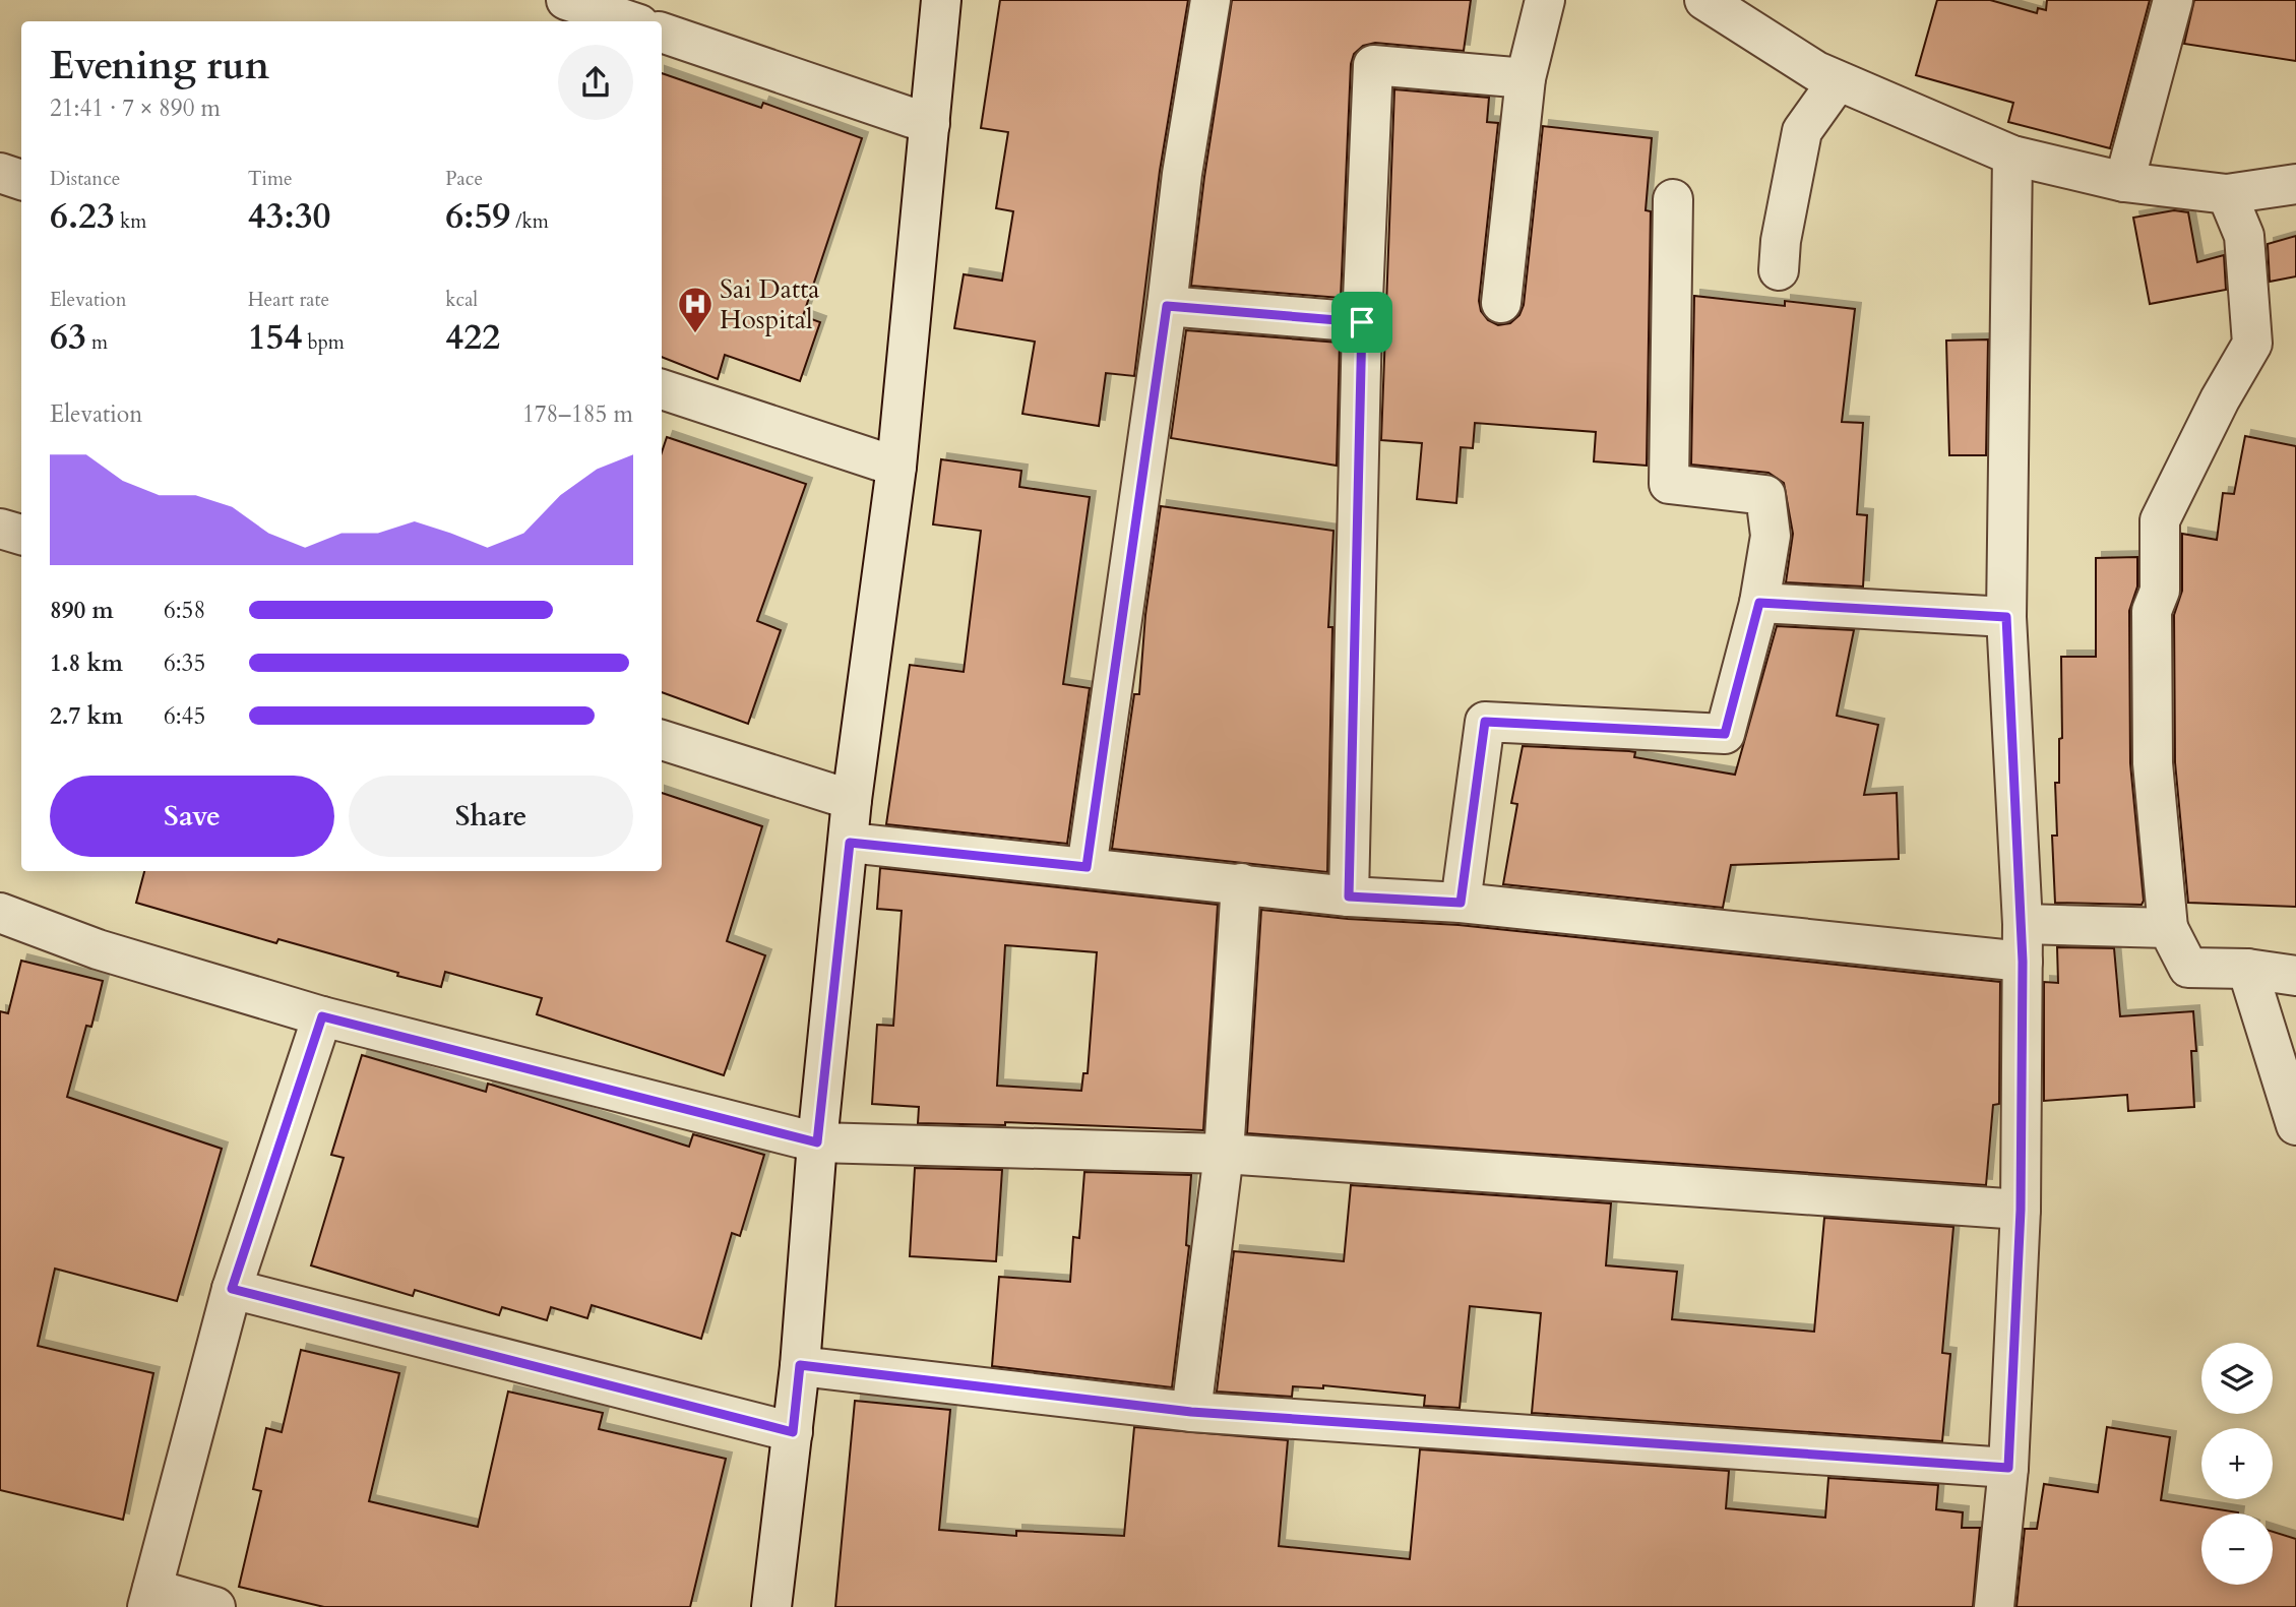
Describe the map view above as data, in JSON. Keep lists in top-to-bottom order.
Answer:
{
  "places": {
    "hospital": ["Sai Datta Hospital"]
  },
  "page": {
    "heading": ["Evening run", "21:41 · 7 × 890 m"],
    "stats": [
      ["Distance", "6.23 km"],
      ["Time", "43:30"],
      ["Pace", "6:59 /km"],
      ["Elevation", "63 m"],
      ["Heart rate", "154 bpm"],
      ["kcal", "422"]
    ],
    "chart": ["Elevation", "178–185 m"],
    "list": [
      {
        "name": "890 m",
        "note": "6:58"
      },
      {
        "name": "1.8 km",
        "note": "6:35"
      },
      {
        "name": "2.7 km",
        "note": "6:45"
      }
    ],
    "buttons": ["Save", "Share"],
    "map_buttons": ["+", "−"]
  }
}
